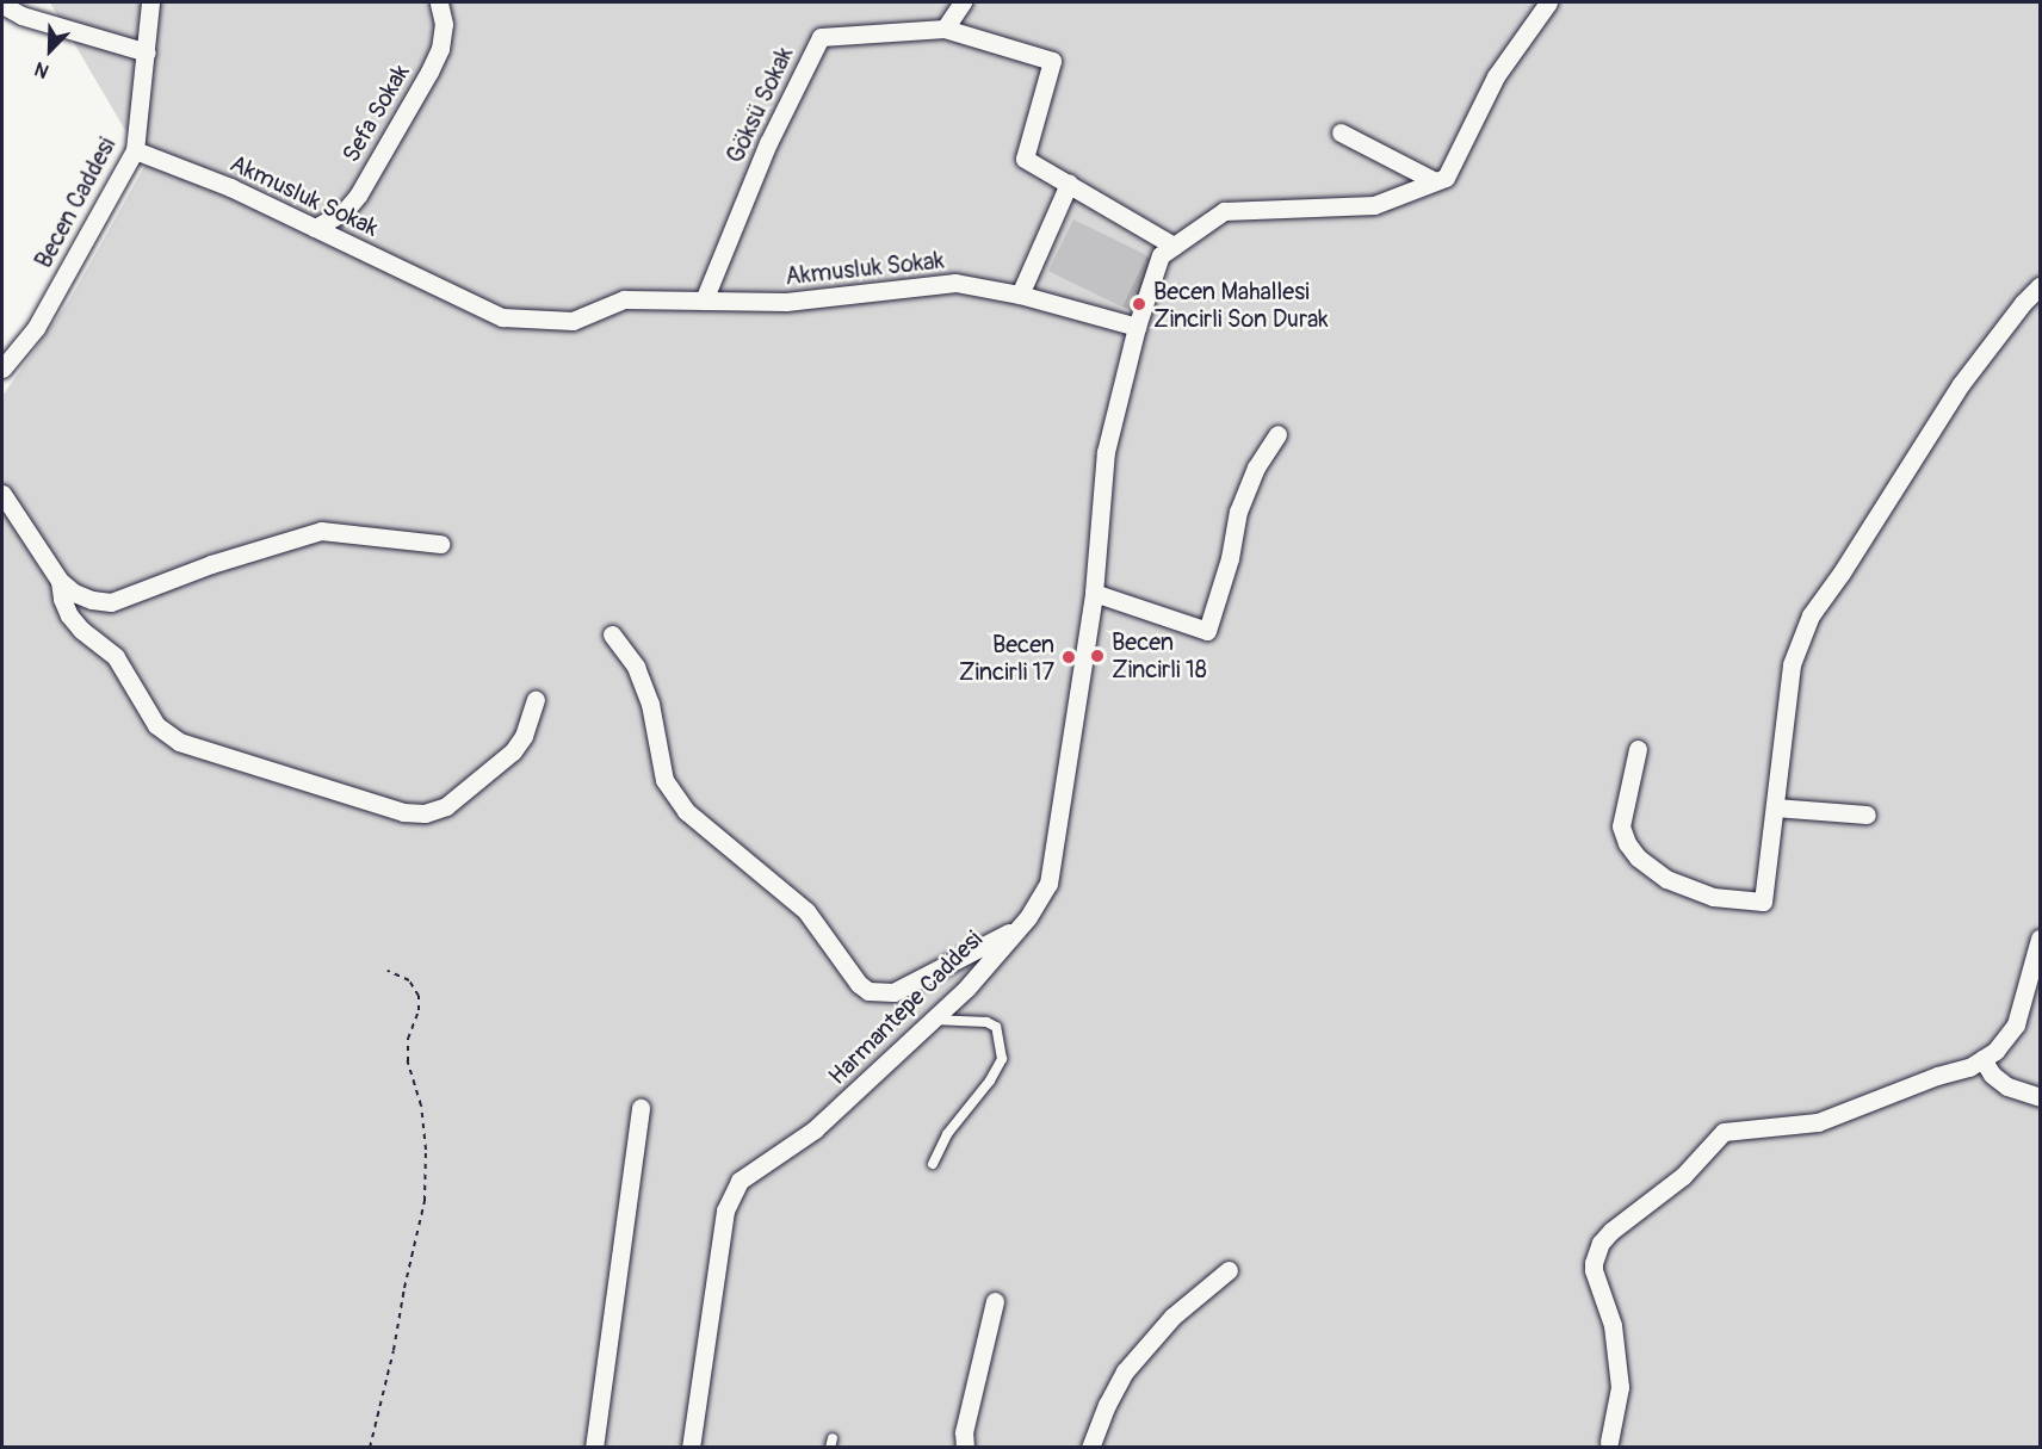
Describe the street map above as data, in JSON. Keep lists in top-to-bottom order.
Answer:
{
  "streets": {
    "street": [
      "Göksü Sokak",
      "Sefa Sokak",
      "Akmusluk Sokak",
      "Becen Caddesi",
      "Harmantepe Caddesi"
    ]
  },
  "crossings": [
    ["Göksü Sokak", "Akmusluk Sokak"],
    ["Sefa Sokak", "Akmusluk Sokak"],
    ["Akmusluk Sokak", "Becen Caddesi"],
    ["Akmusluk Sokak", "Harmantepe Caddesi"]
  ],
  "places": ["Becen Mahallesi Zincirli Son Durak", "Becen Zincirli 18", "Becen Zincirli 17"],
  "north": "bottom left"
}
